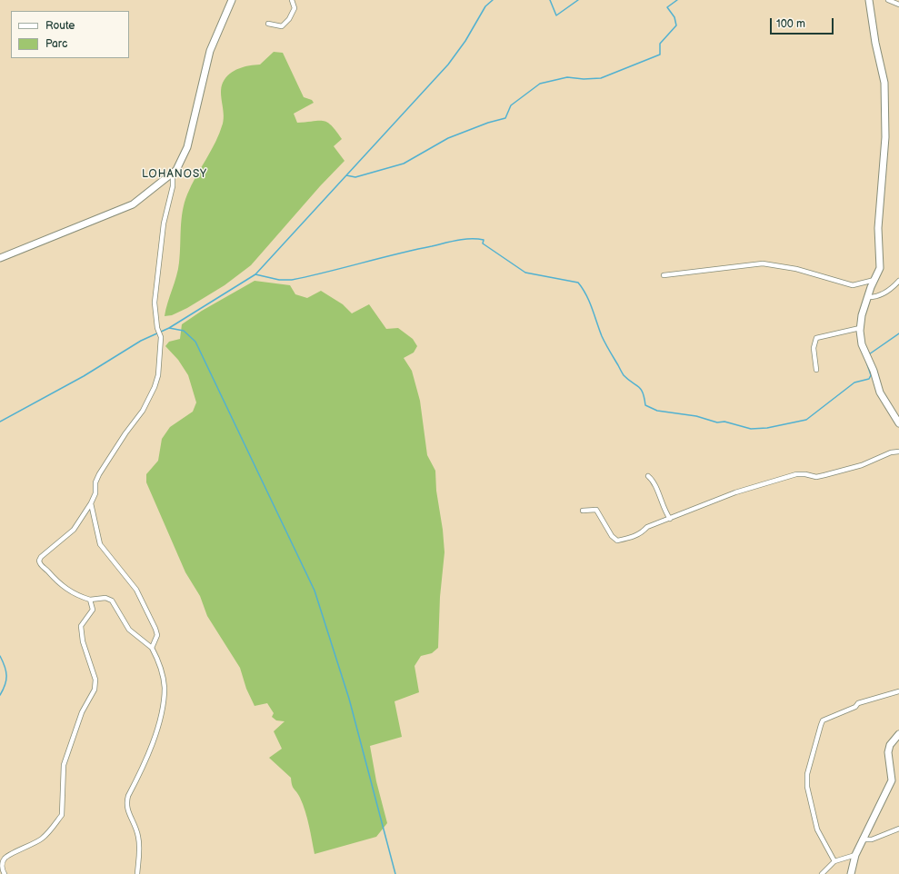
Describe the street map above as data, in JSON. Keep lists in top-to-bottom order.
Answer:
{
  "districts": ["LOHANOSY"],
  "legend": ["Route", "Parc"],
  "scale_bar": "100 m"
}
